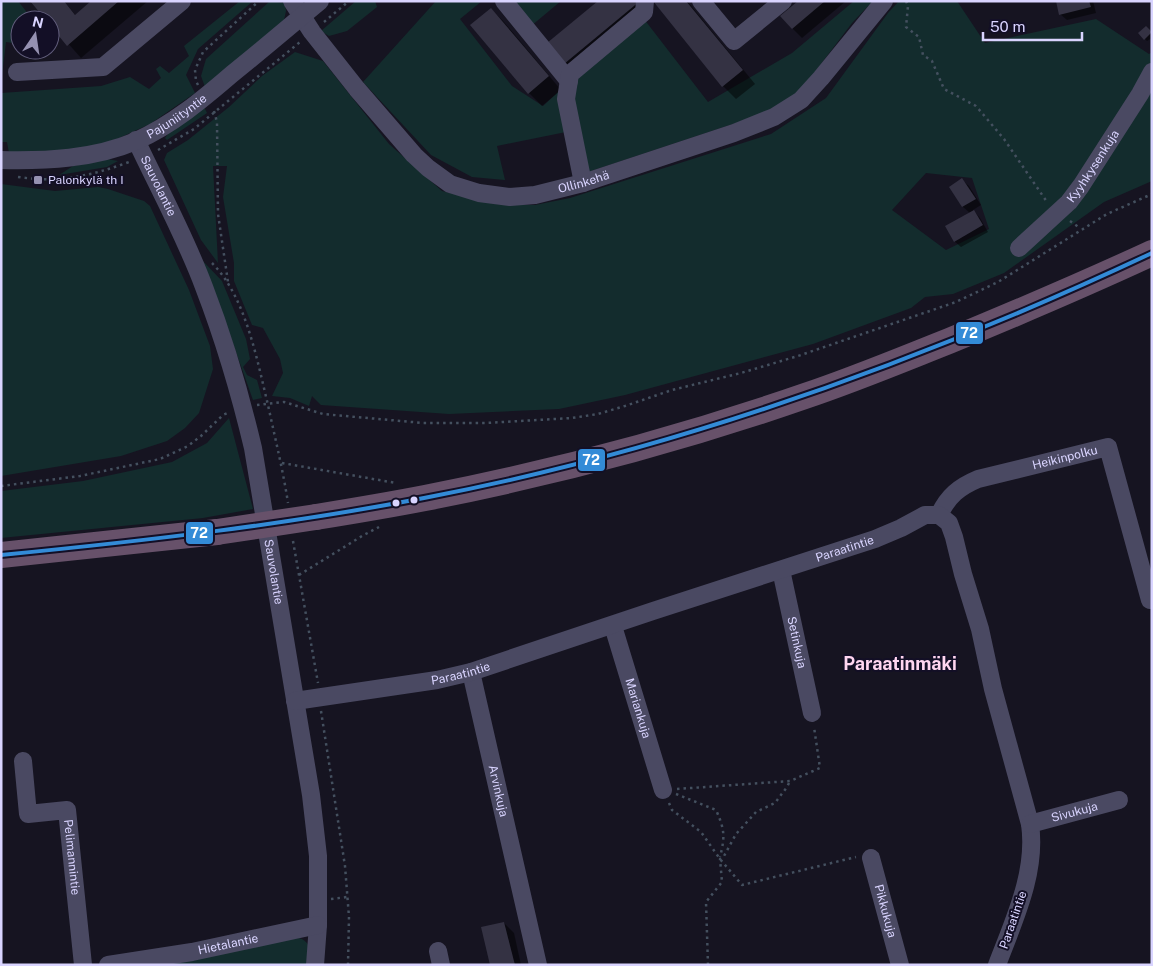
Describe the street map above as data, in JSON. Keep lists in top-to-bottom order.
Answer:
{
  "streets": {
    "street": [
      "Pajuniityntie",
      "Kyyhkysenkuja",
      "Ollinkehä",
      "Sauvolantie",
      "Heikinpolku",
      "Paraatintie",
      "Setinkuja",
      "Mariankuja",
      "Arvinkuja",
      "Sivukuja",
      "Pelimannintie",
      "Pikkukuja",
      "Hietalantie"
    ]
  },
  "crossings": [
    ["Pajuniityntie", "Ollinkehä"],
    ["Pajuniityntie", "Sauvolantie"],
    ["Sauvolantie", "Paraatintie"],
    ["Sauvolantie", "Hietalantie"],
    ["Heikinpolku", "Paraatintie"],
    ["Paraatintie", "Setinkuja"],
    ["Paraatintie", "Mariankuja"],
    ["Paraatintie", "Arvinkuja"],
    ["Paraatintie", "Sivukuja"]
  ],
  "districts": ["Paraatinmäki"],
  "places": {
    "transit": ["Palonkylä th I"]
  },
  "lines": ["transit line 72"],
  "scale_bar": "50 m",
  "north": "top"
}
